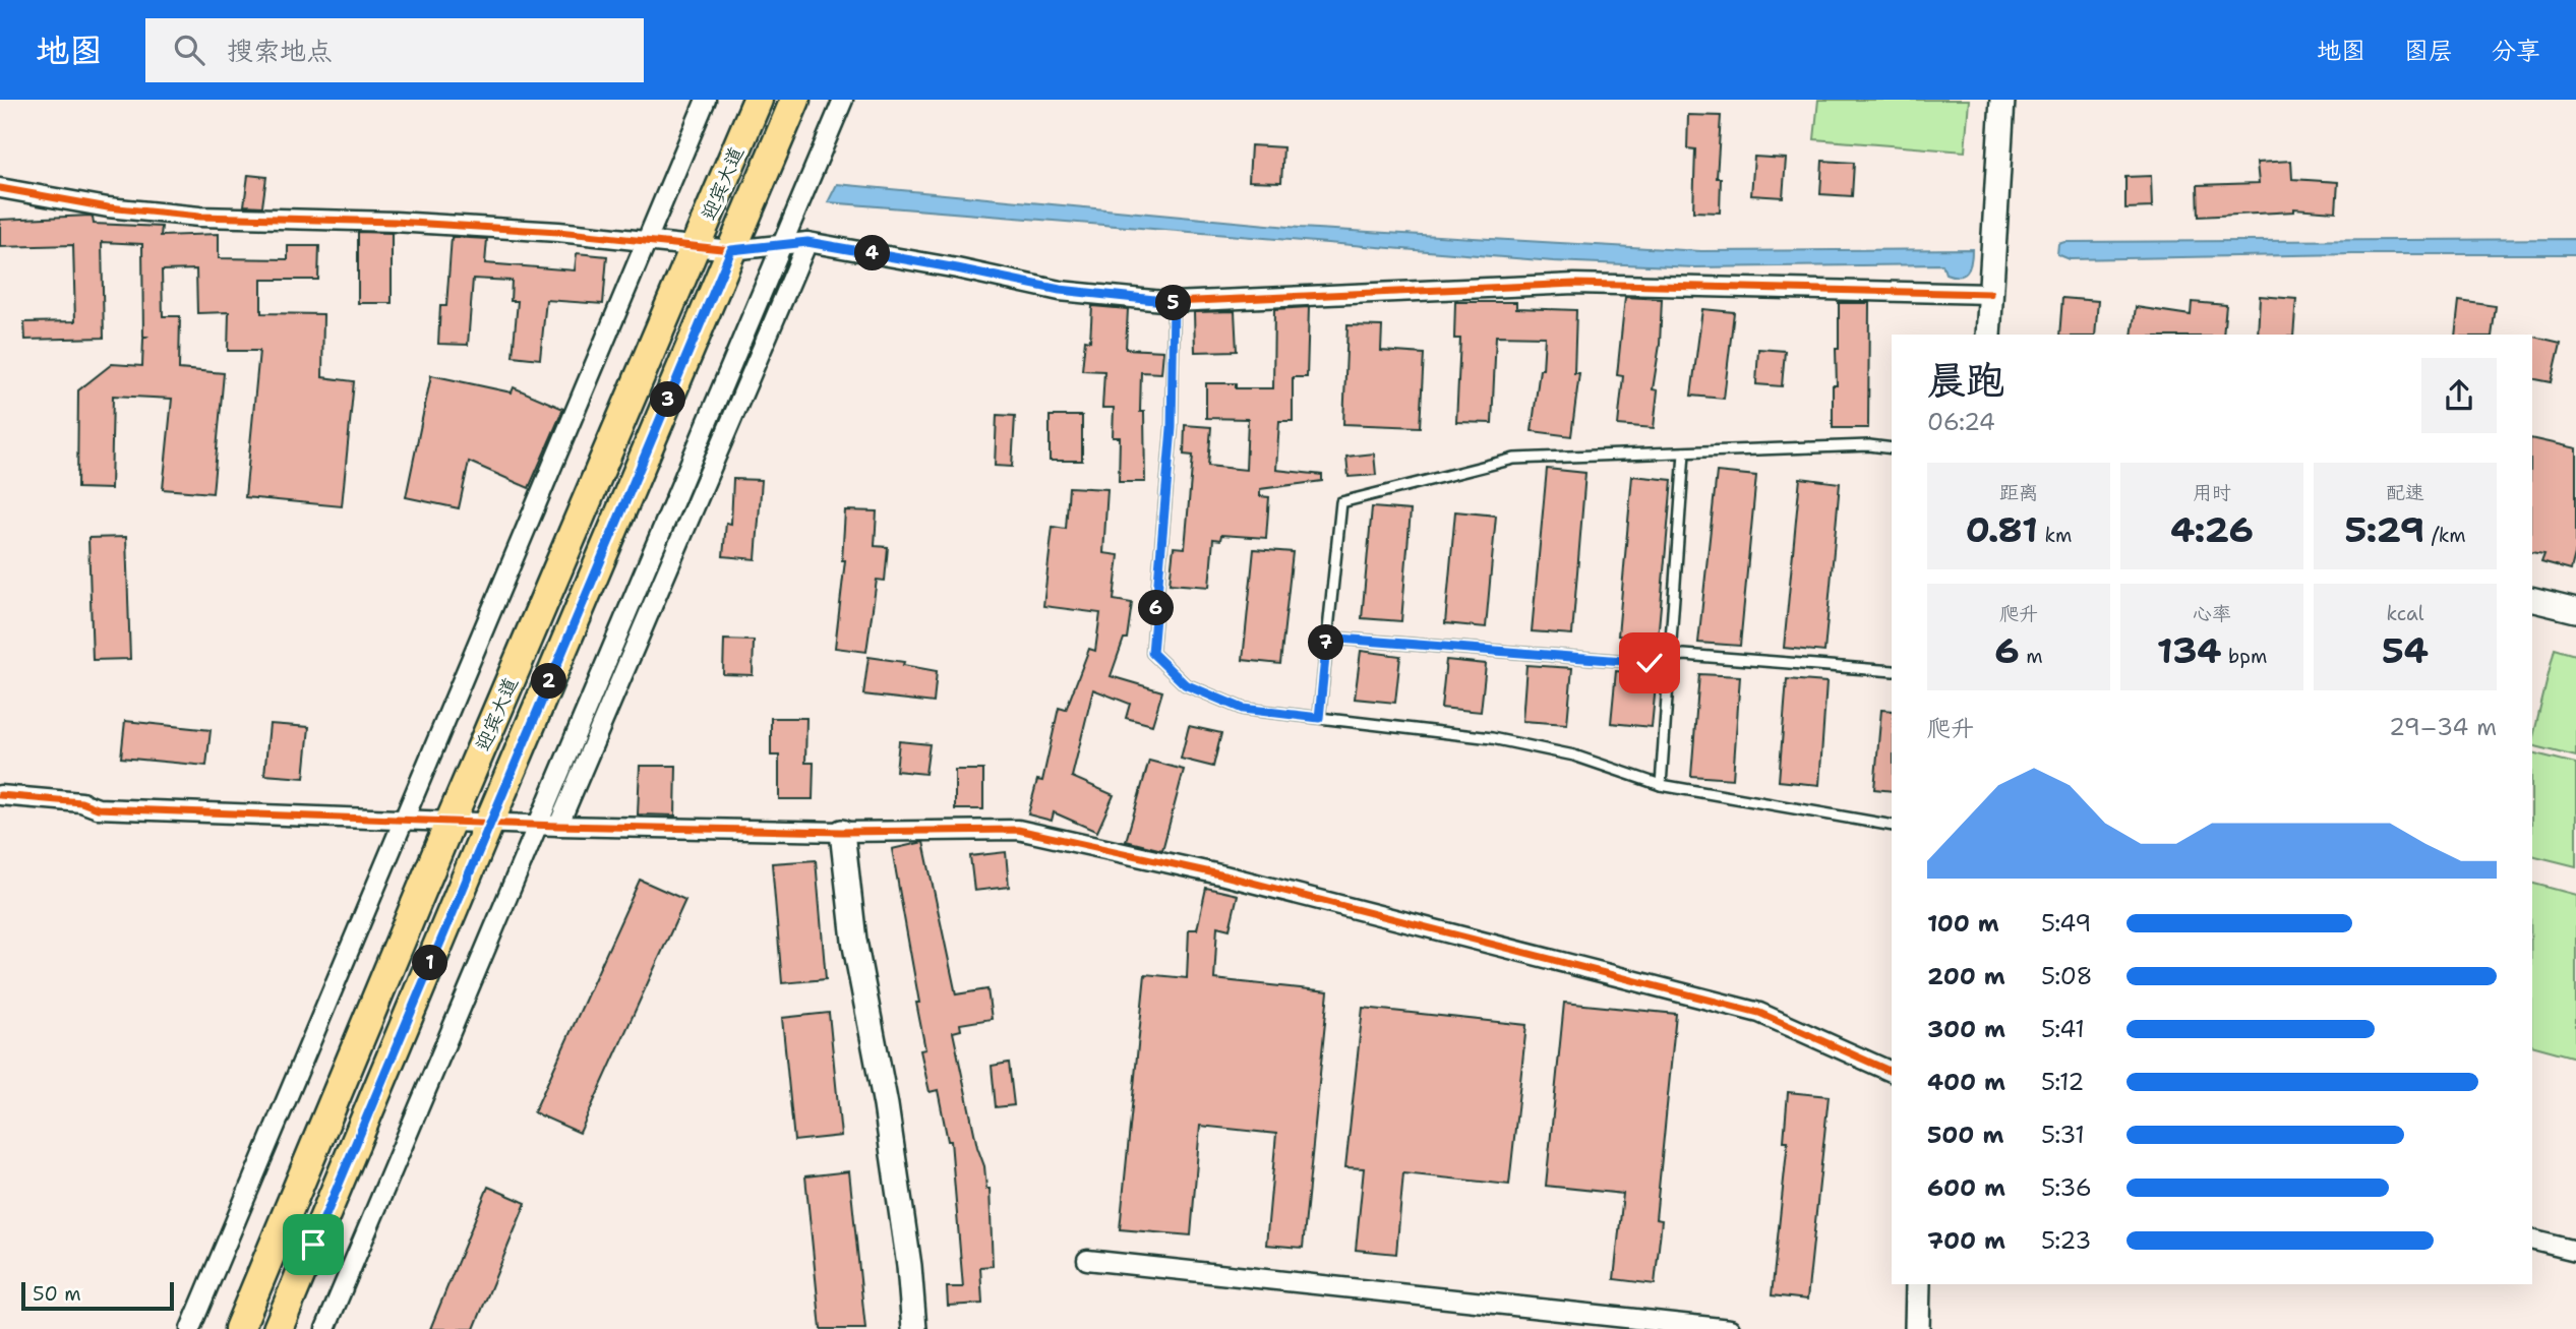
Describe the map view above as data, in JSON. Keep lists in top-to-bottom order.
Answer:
{
  "streets": {
    "main road": ["迎宾大道"]
  },
  "scale_bar": "50 m",
  "page": {
    "header": "地图",
    "search": "搜索地点",
    "nav": ["地图", "图层", "分享"],
    "pins": [
      "4",
      "5",
      "3",
      "6",
      "7",
      "2",
      "1"
    ],
    "heading": ["晨跑", "06:24"],
    "stats": [
      ["距离", "0.81 km"],
      ["用时", "4:26"],
      ["配速", "5:29 /km"],
      ["爬升", "6 m"],
      ["心率", "134 bpm"],
      ["kcal", "54"]
    ],
    "chart": ["爬升", "29–34 m"],
    "list": [
      {
        "name": "100 m",
        "note": "5:49"
      },
      {
        "name": "200 m",
        "note": "5:08"
      },
      {
        "name": "300 m",
        "note": "5:41"
      },
      {
        "name": "400 m",
        "note": "5:12"
      },
      {
        "name": "500 m",
        "note": "5:31"
      },
      {
        "name": "600 m",
        "note": "5:36"
      },
      {
        "name": "700 m",
        "note": "5:23"
      }
    ],
    "scale": "50 m"
  }
}
